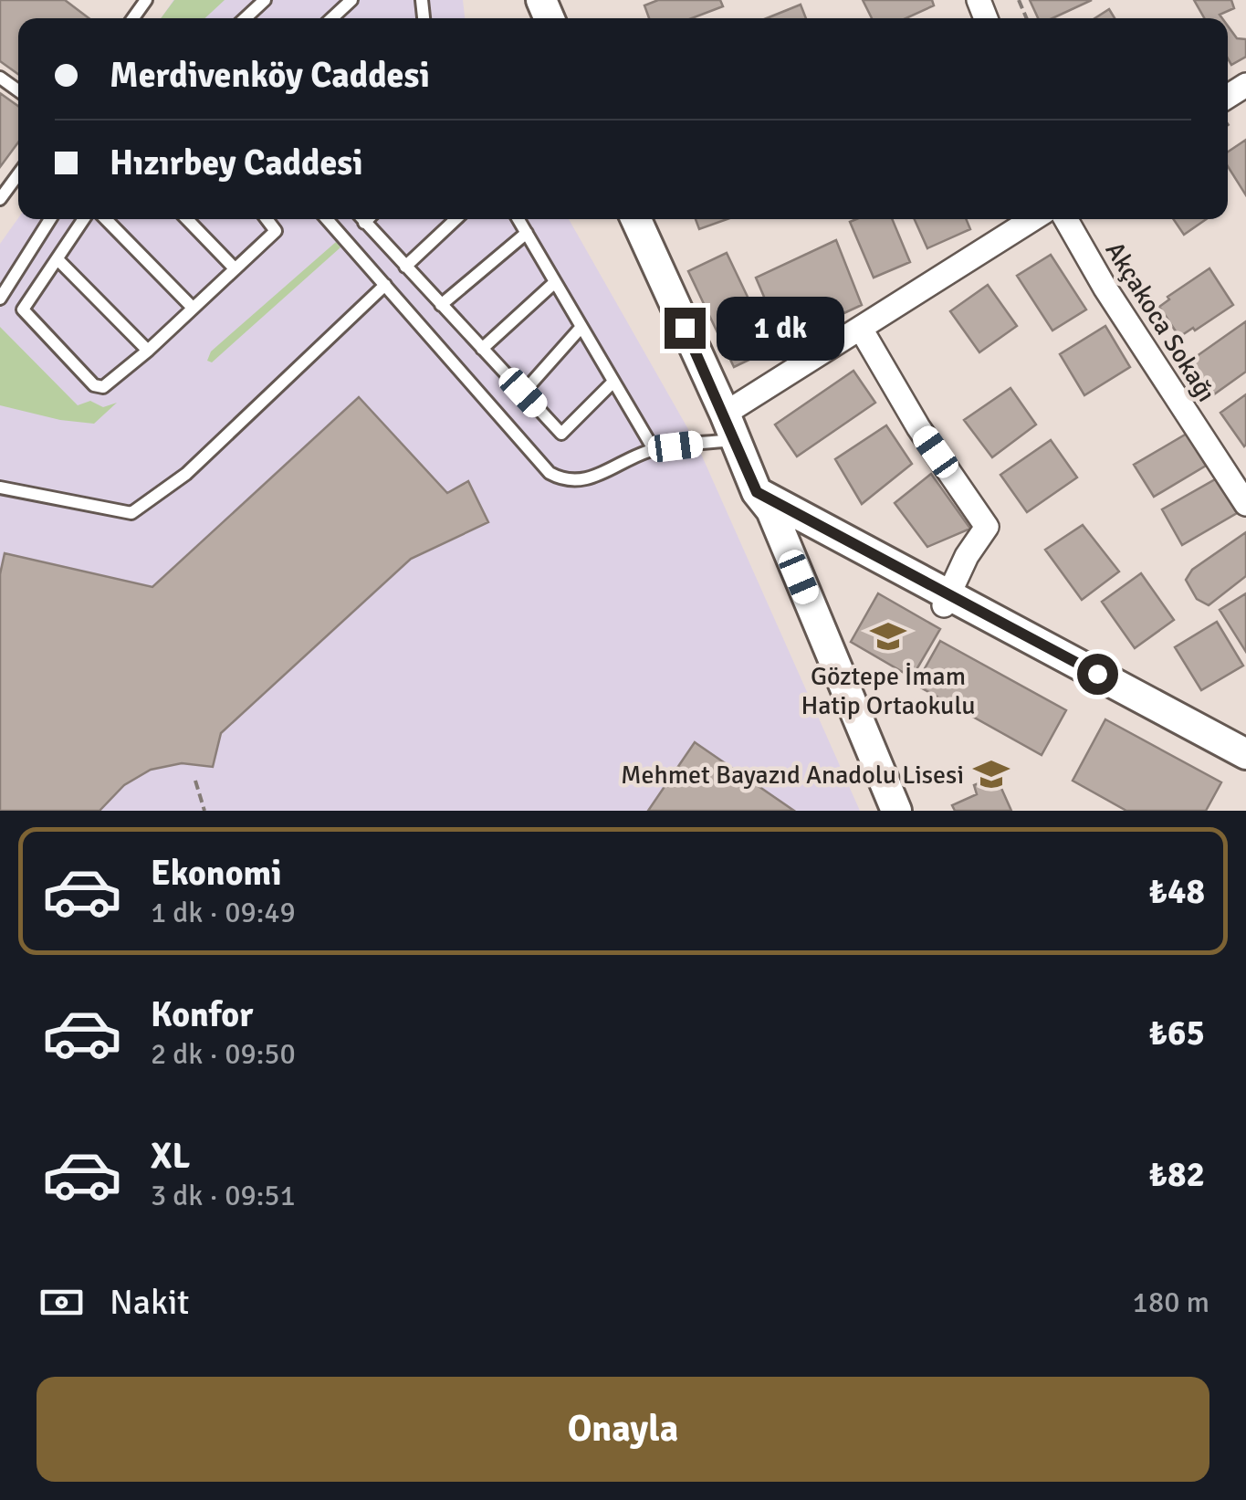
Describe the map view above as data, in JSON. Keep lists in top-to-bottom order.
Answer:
{
  "streets": {
    "street": ["Akçakoca Sokağı"]
  },
  "places": {
    "school or university": ["Göztepe İmam Hatip Ortaokulu", "Mehmet Bayazıd Anadolu Lisesi"]
  },
  "page": {
    "banner": ["Merdivenköy Caddesi", "Hızırbey Caddesi"],
    "bubble": "1 dk",
    "list": [
      {
        "name": "Ekonomi",
        "note": "1 dk · 09:49",
        "value": "₺48"
      },
      {
        "name": "Konfor",
        "note": "2 dk · 09:50",
        "value": "₺65"
      },
      {
        "name": "XL",
        "note": "3 dk · 09:51",
        "value": "₺82"
      }
    ],
    "pay": ["Nakit", "180 m"],
    "buttons": "Onayla"
  }
}
